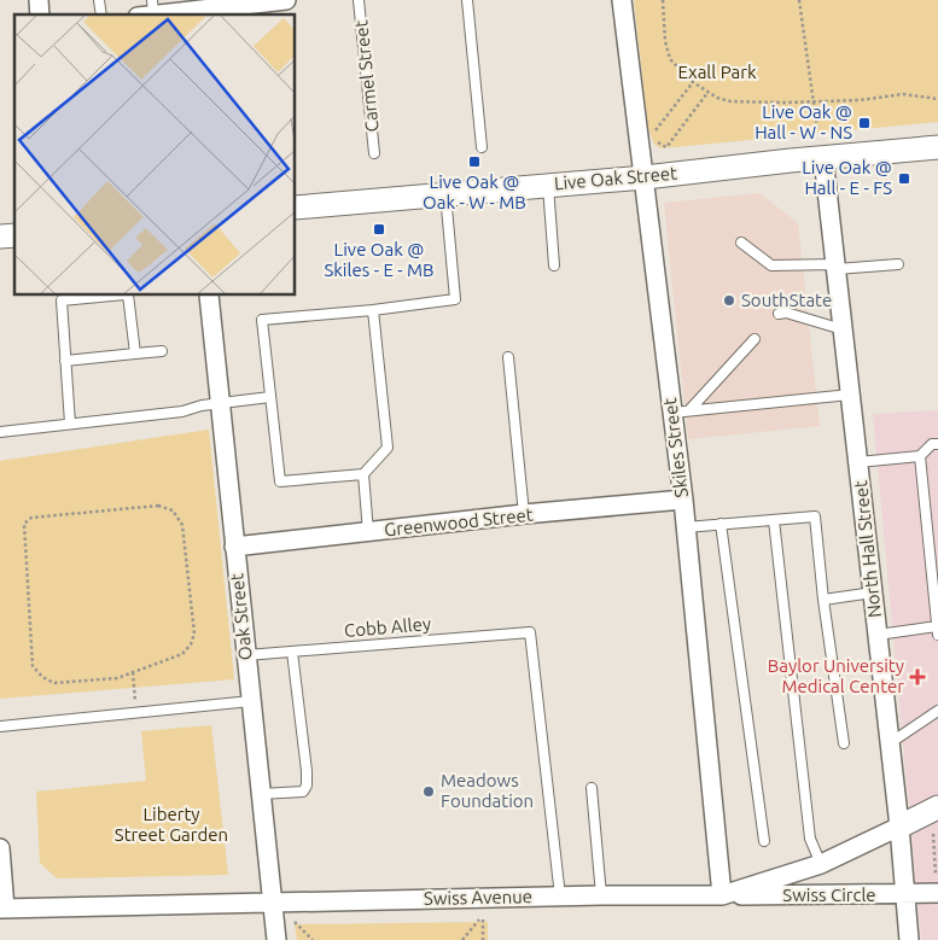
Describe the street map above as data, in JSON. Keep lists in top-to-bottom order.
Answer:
{
  "streets": {
    "street": [
      "Live Oak Street",
      "Skiles Street",
      "Greenwood Street",
      "North Hall Street",
      "Oak Street",
      "Swiss Circle",
      "Swiss Avenue"
    ],
    "lane": ["Carmel Street", "Cobb Alley"]
  },
  "crossings": [
    ["Live Oak Street", "Skiles Street"],
    ["Live Oak Street", "North Hall Street"],
    ["Skiles Street", "Greenwood Street"],
    ["Skiles Street", "Swiss Circle"],
    ["Skiles Street", "Swiss Avenue"],
    ["Greenwood Street", "Oak Street"],
    ["North Hall Street", "Swiss Circle"],
    ["North Hall Street", "Swiss Avenue"],
    ["Oak Street", "Cobb Alley"],
    ["Oak Street", "Swiss Avenue"],
    ["Cobb Alley", "Swiss Avenue"],
    ["Swiss Circle", "Swiss Avenue"]
  ],
  "parks": ["Exall Park", "Liberty Street Garden"],
  "places": {
    "transit": [
      "Live Oak @ Hall - W - NS",
      "Live Oak @ Oak - W - MB",
      "Live Oak @ Hall - E - FS",
      "Live Oak @ Skiles - E - MB"
    ],
    "other": ["SouthState", "Meadows Foundation"],
    "health": ["Baylor University Medical Center"]
  }
}
